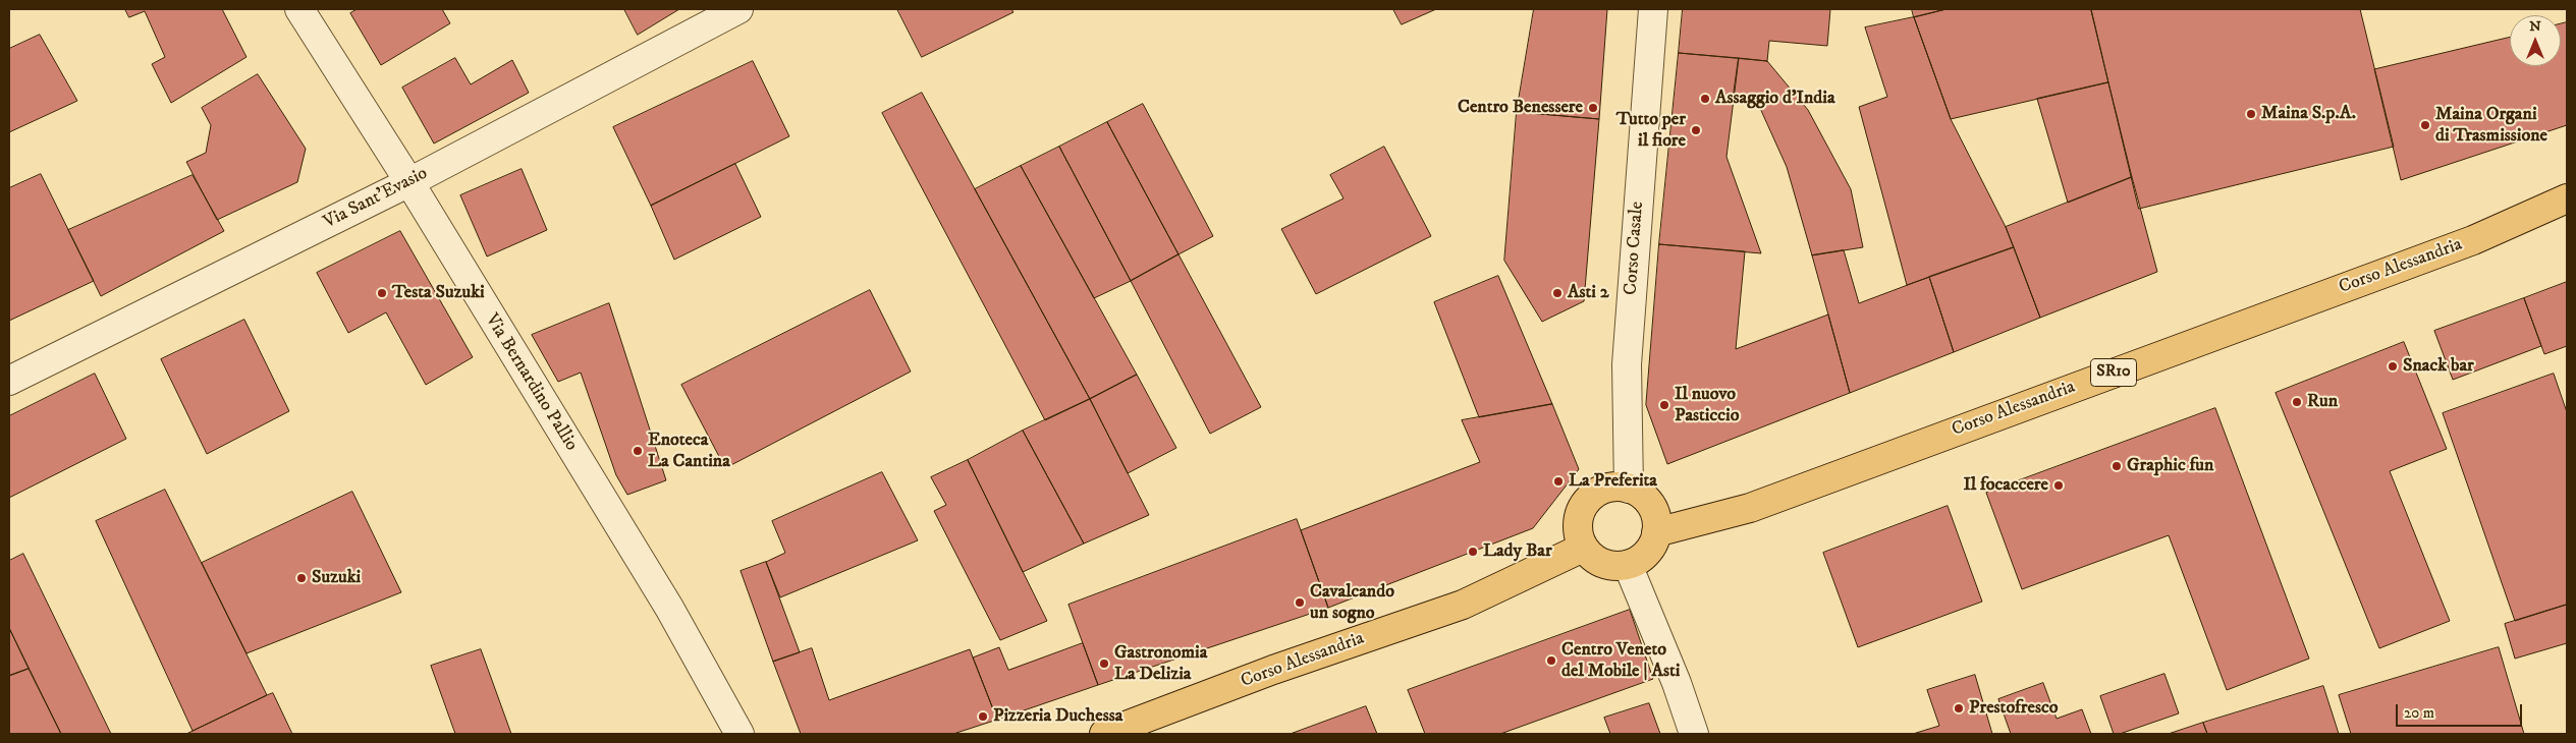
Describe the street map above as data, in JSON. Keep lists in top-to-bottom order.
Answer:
{
  "streets": {
    "main road": ["Corso Alessandria", "SR10"],
    "street": ["Via Sant'Evasio", "Corso Casale", "Via Bernardino Pallio"]
  },
  "crossings": [
    ["Via Sant'Evasio", "Via Bernardino Pallio"],
    ["Corso Casale", "Corso Alessandria"]
  ],
  "places": [
    "Assaggio d'India",
    "Centro Benessere",
    "Maina S.p.A.",
    "Maina Organi di Trasmissione",
    "Tutto per il fiore",
    "Testa Suzuki",
    "Asti 2",
    "Snack bar",
    "Run",
    "Il nuovo Pasticcio",
    "Enoteca La Cantina",
    "Graphic fun",
    "La Preferita",
    "Il focaccere",
    "Lady Bar",
    "Suzuki",
    "Cavalcando un sogno",
    "Centro Veneto del Mobile | Asti",
    "Gastronomia La Delizia",
    "Prestofresco",
    "Pizzeria Duchessa"
  ],
  "scale_bar": "20 m",
  "north": "top"
}
